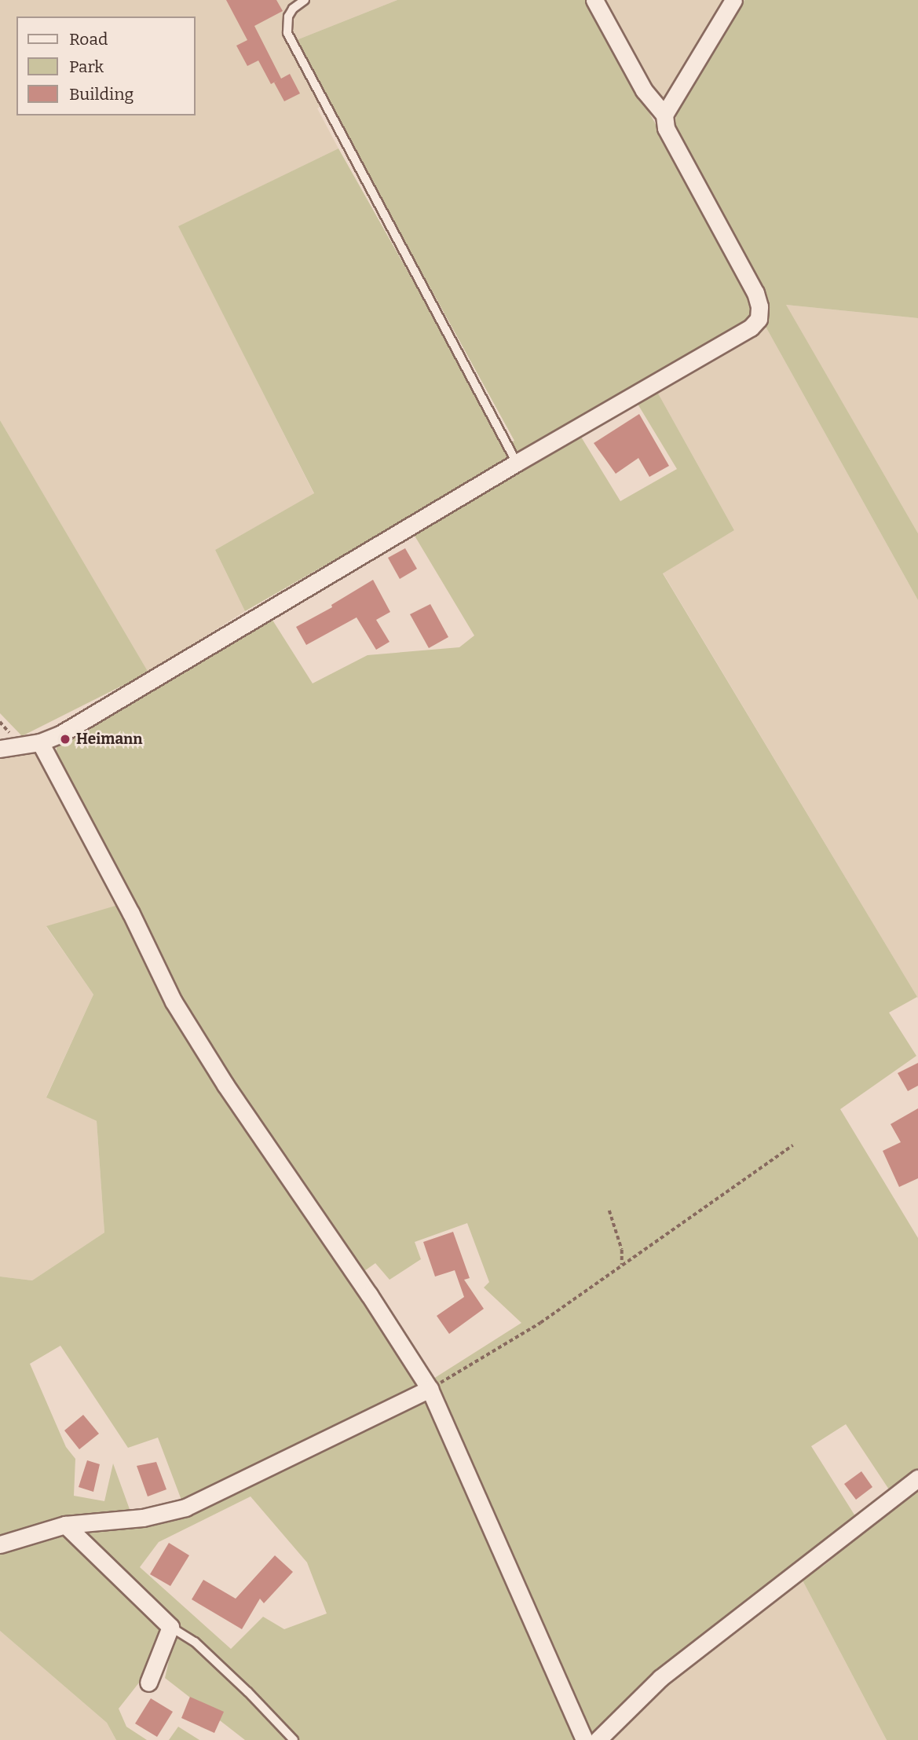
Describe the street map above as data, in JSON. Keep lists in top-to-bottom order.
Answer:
{
  "places": ["Heimann"],
  "legend": ["Road", "Park", "Building"]
}
